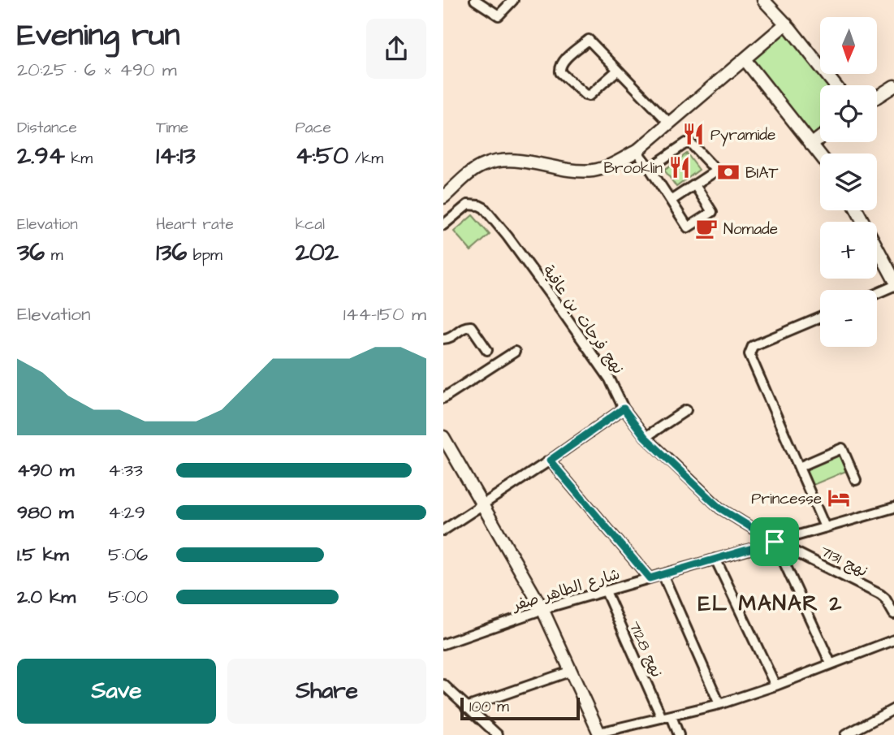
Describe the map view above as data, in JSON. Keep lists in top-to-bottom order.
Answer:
{
  "streets": {
    "street": [
      "نهج فرحات بن عافية",
      "نهج 7131",
      "شارع الطاهر صفر",
      "نهج 7128"
    ]
  },
  "crossings": [
    ["نهج فرحات بن عافية", "نهج 7131"],
    ["نهج فرحات بن عافية", "شارع الطاهر صفر"],
    ["نهج 7131", "شارع الطاهر صفر"],
    ["شارع الطاهر صفر", "نهج 7128"]
  ],
  "districts": ["EL MANAR 2"],
  "places": {
    "restaurant": ["Pyramide", "Brooklin"],
    "bank": ["BIAT"],
    "cafe": ["Nomade"],
    "hotel": ["Princesse"]
  },
  "scale_bar": "100 m",
  "north": "bottom",
  "page": {
    "heading": ["Evening run", "20:25 · 6 × 490 m"],
    "map_buttons": ["+", "−"],
    "stats": [
      ["Distance", "2.94 km"],
      ["Time", "14:13"],
      ["Pace", "4:50 /km"],
      ["Elevation", "36 m"],
      ["Heart rate", "136 bpm"],
      ["kcal", "202"]
    ],
    "chart": ["Elevation", "144–150 m"],
    "list": [
      {
        "name": "490 m",
        "note": "4:33"
      },
      {
        "name": "980 m",
        "note": "4:29"
      },
      {
        "name": "1.5 km",
        "note": "5:06"
      },
      {
        "name": "2.0 km",
        "note": "5:00"
      }
    ],
    "buttons": ["Save", "Share"],
    "scale": "100 m"
  }
}
